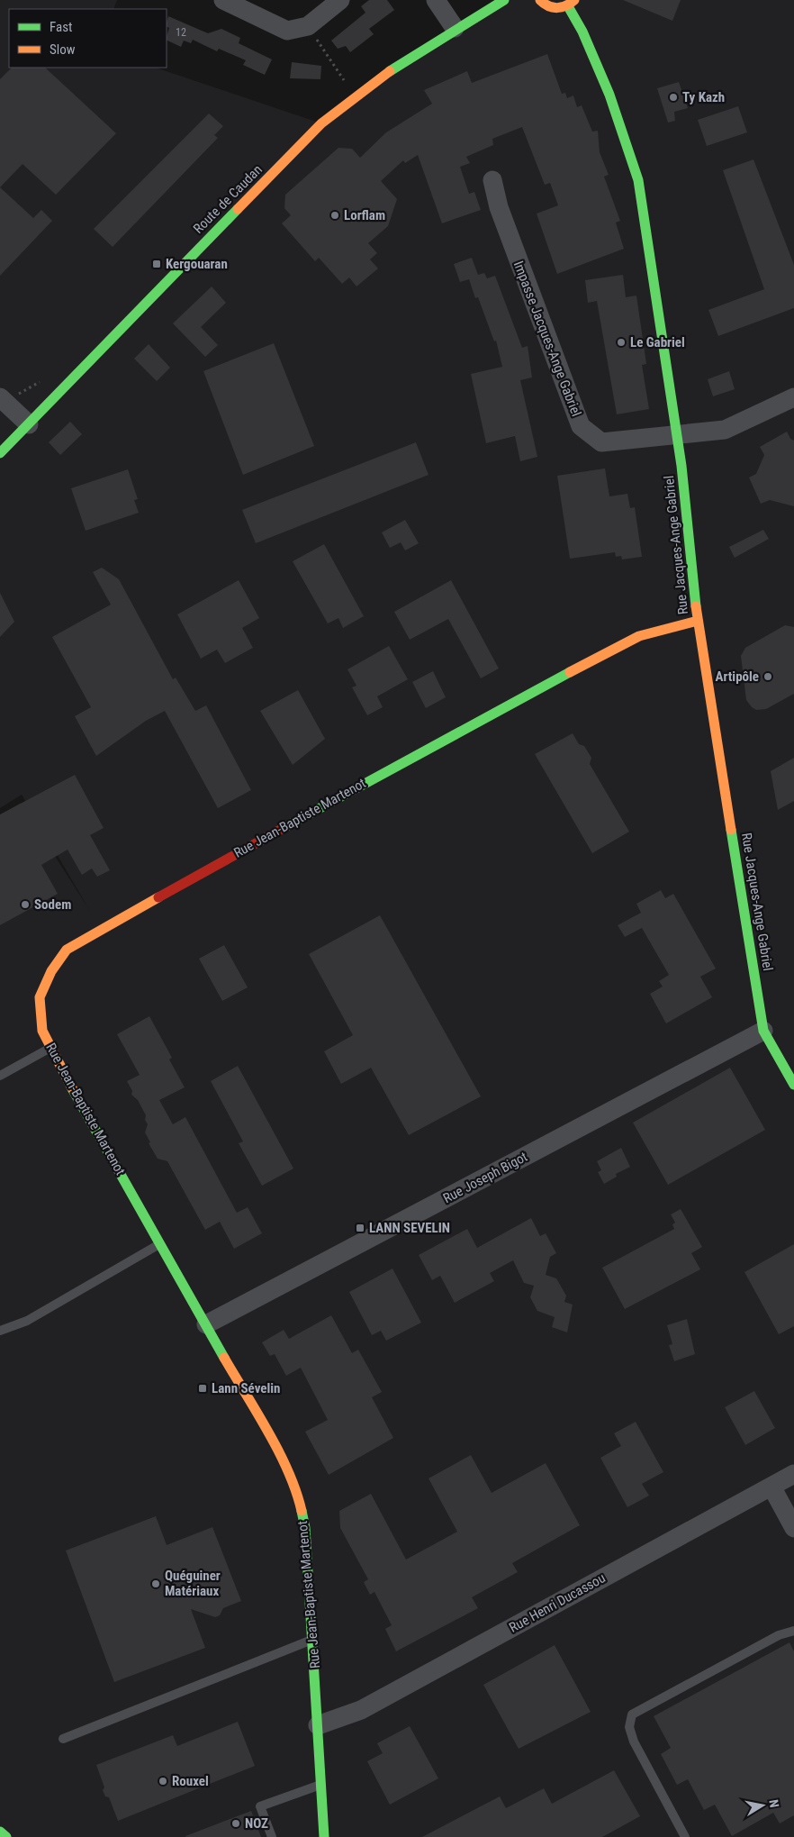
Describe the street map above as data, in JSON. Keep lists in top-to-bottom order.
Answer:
{
  "streets": {
    "street": [
      "Route de Caudan",
      "Impasse Jacques-Ange Gabriel",
      "Rue Jacques-Ange Gabriel",
      "Rue Jean-Baptiste Martenot",
      "Rue Joseph Bigot",
      "Rue Henri Ducassou"
    ]
  },
  "crossings": [
    ["Impasse Jacques-Ange Gabriel", "Rue Jacques-Ange Gabriel"],
    ["Rue Jacques-Ange Gabriel", "Rue Jean-Baptiste Martenot"],
    ["Rue Jacques-Ange Gabriel", "Rue Joseph Bigot"],
    ["Rue Jean-Baptiste Martenot", "Rue Joseph Bigot"],
    ["Rue Jean-Baptiste Martenot", "Rue Henri Ducassou"]
  ],
  "places": {
    "other": [
      "Ty Kazh",
      "Lorflam",
      "Le Gabriel",
      "Artipôle",
      "Sodem",
      "Quéguiner Matériaux",
      "Rouxel",
      "NOZ"
    ],
    "transit": ["Kergouaran", "LANN SEVELIN", "Lann Sévelin"]
  },
  "house_numbers": ["12"],
  "legend": ["Fast", "Slow"],
  "north": "right"
}
